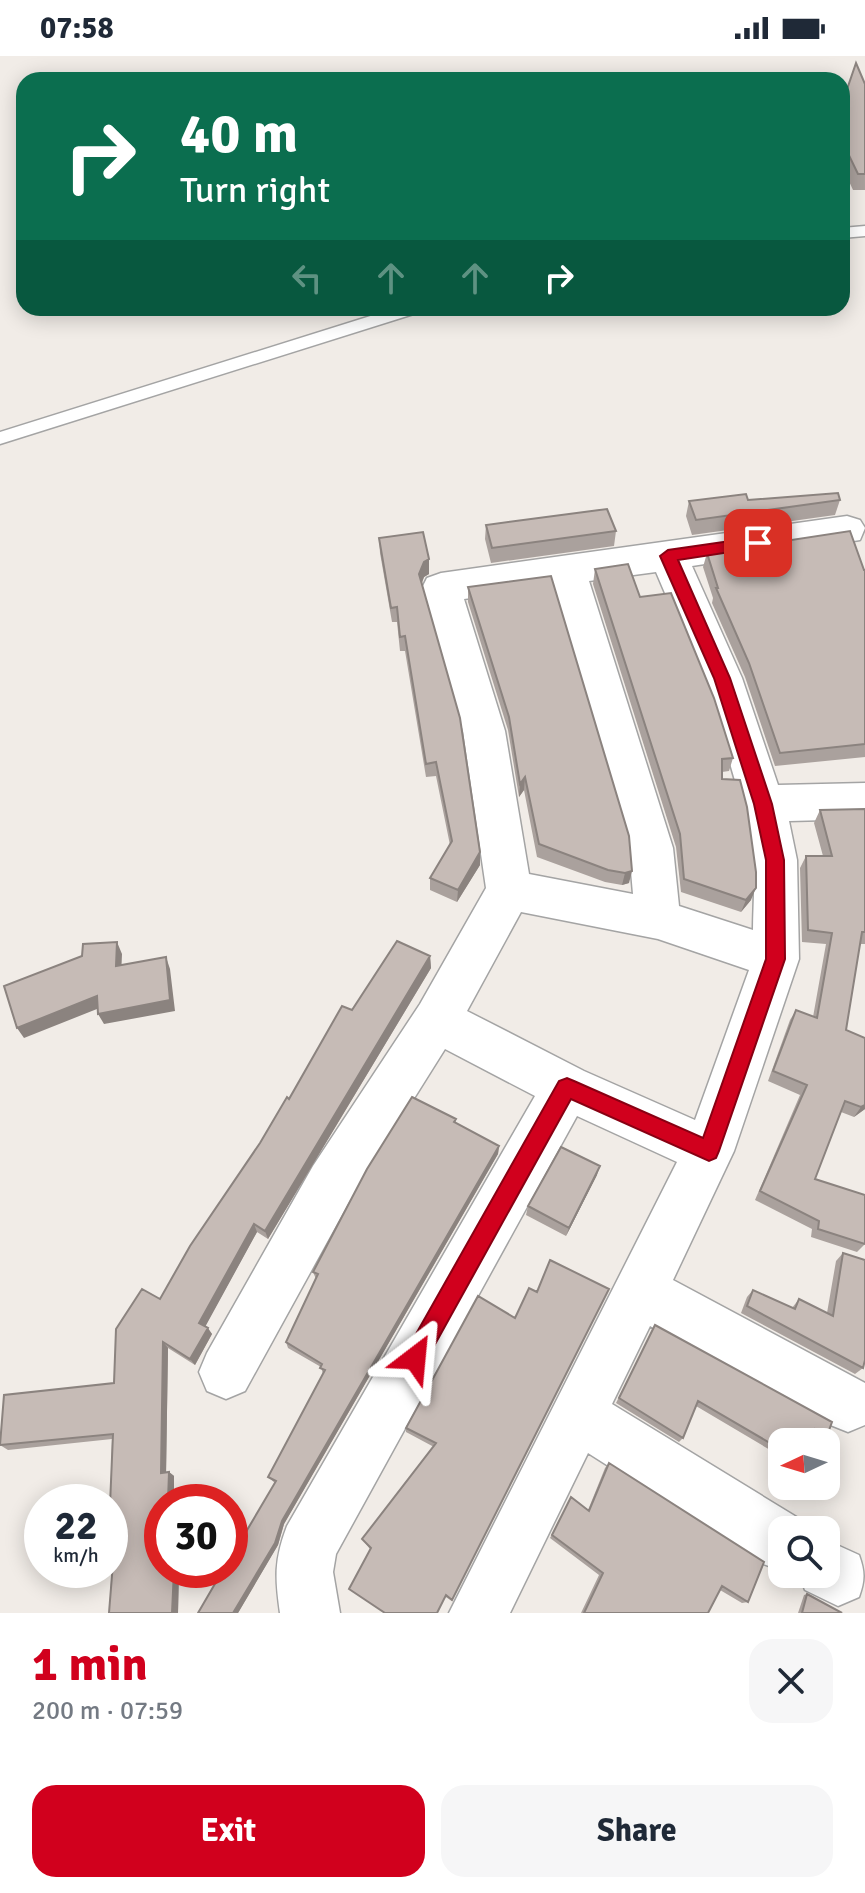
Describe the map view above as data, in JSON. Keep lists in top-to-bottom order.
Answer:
{
  "north": "left",
  "page": {
    "status": "07:58",
    "turn": ["40 m", "Turn right"],
    "speed": "22 km/h",
    "limit": "30",
    "heading": ["1 min", "200 m · 07:59"],
    "buttons": ["Exit", "Share"]
  }
}
